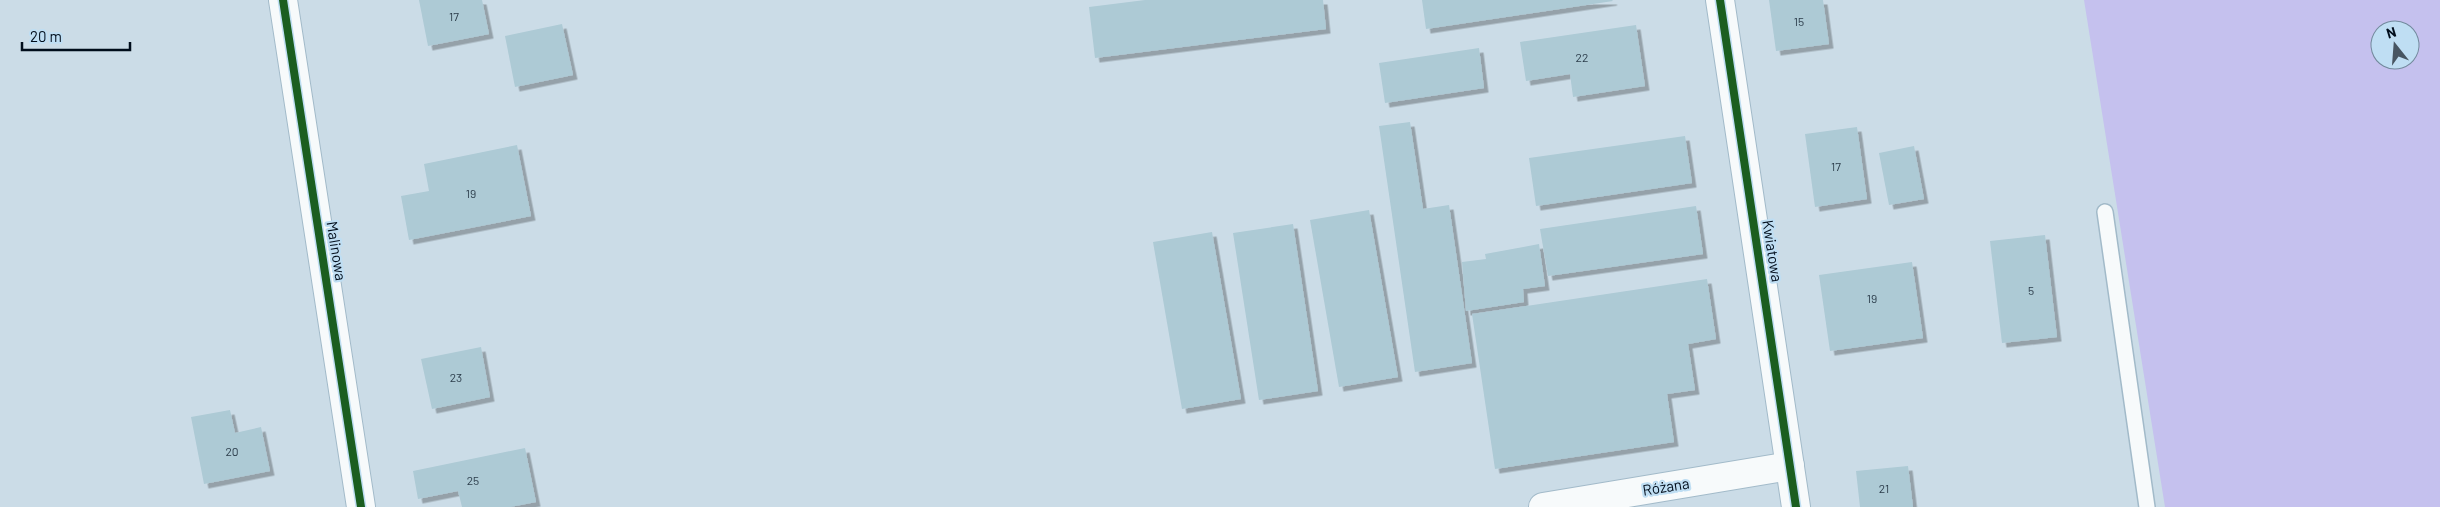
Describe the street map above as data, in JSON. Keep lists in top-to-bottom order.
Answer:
{
  "streets": {
    "street": ["Malinowa", "Kwiatowa", "Różana"]
  },
  "crossings": [
    ["Kwiatowa", "Różana"]
  ],
  "house_numbers": [
    "17",
    "15",
    "22",
    "17",
    "19",
    "5",
    "19",
    "23",
    "20",
    "25",
    "21"
  ],
  "scale_bar": "20 m",
  "north": "top"
}
